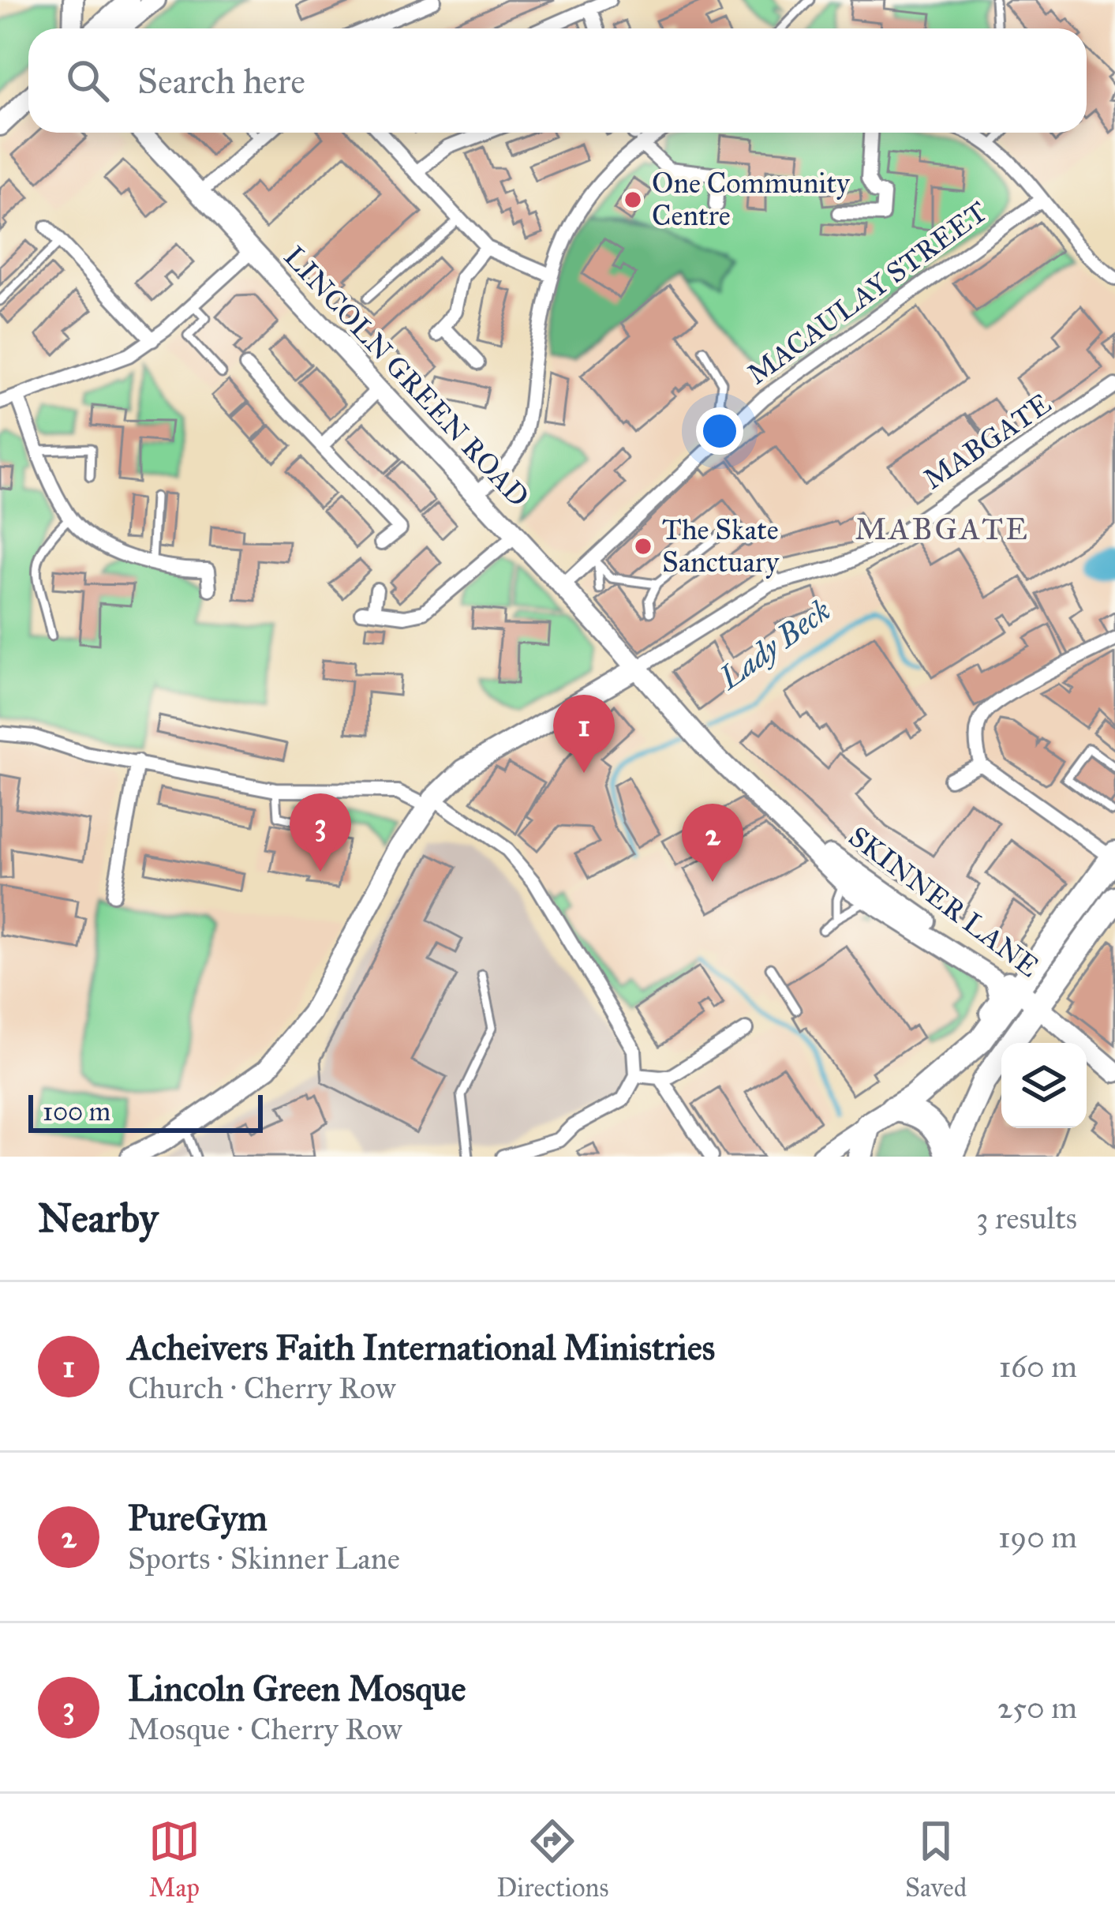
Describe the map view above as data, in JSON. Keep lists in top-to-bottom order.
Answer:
{
  "streets": {
    "street": [
      "MACAULAY STREET",
      "LINCOLN GREEN ROAD",
      "MABGATE",
      "SKINNER LANE"
    ]
  },
  "crossings": [
    ["MACAULAY STREET", "LINCOLN GREEN ROAD"],
    ["LINCOLN GREEN ROAD", "MABGATE"],
    ["LINCOLN GREEN ROAD", "SKINNER LANE"],
    ["MABGATE", "SKINNER LANE"]
  ],
  "districts": ["MABGATE"],
  "water": ["Lady Beck"],
  "places": ["One Community Centre", "The Skate Sanctuary"],
  "scale_bar": "100 m",
  "page": {
    "search": "Search here",
    "pins": ["1", "3", "2"],
    "scale": "100 m",
    "heading": ["Nearby", "3 results"],
    "list": [
      {
        "mark": "1",
        "name": "Acheivers Faith International Ministries",
        "note": "Church · Cherry Row",
        "value": "160 m"
      },
      {
        "mark": "2",
        "name": "PureGym",
        "note": "Sports · Skinner Lane",
        "value": "190 m"
      },
      {
        "mark": "3",
        "name": "Lincoln Green Mosque",
        "note": "Mosque · Cherry Row",
        "value": "250 m"
      }
    ],
    "nav": ["Map", "Directions", "Saved"]
  }
}
